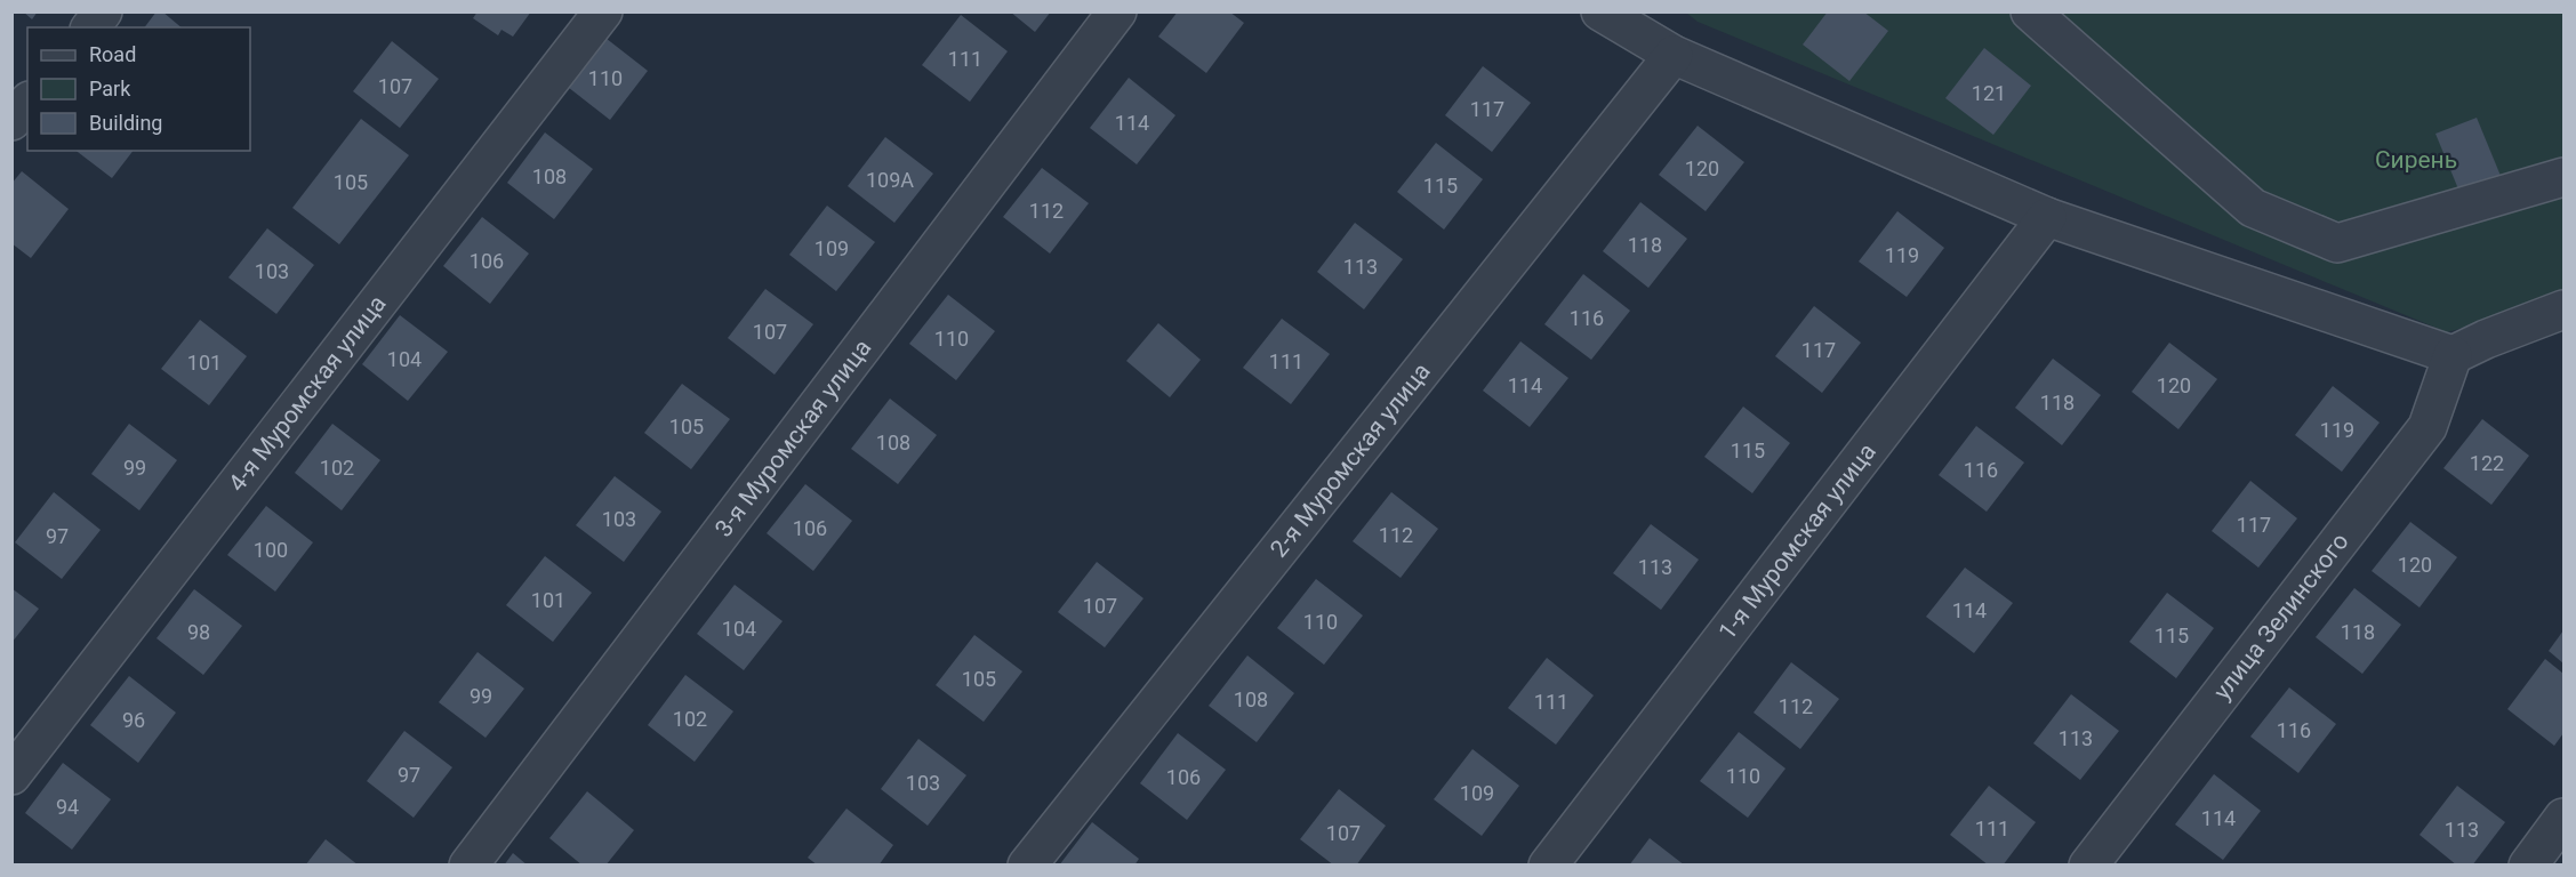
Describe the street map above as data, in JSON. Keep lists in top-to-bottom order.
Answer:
{
  "streets": {
    "street": [
      "4-я Муромская улица",
      "3-я Муромская улица",
      "2-я Муромская улица",
      "1-я Муромская улица",
      "улица Зелинского"
    ]
  },
  "parks": ["Сирень"],
  "house_numbers": [
    "111",
    "110",
    "107",
    "121",
    "117",
    "114",
    "120",
    "108",
    "109А",
    "105",
    "115",
    "112",
    "118",
    "109",
    "119",
    "106",
    "113",
    "103",
    "116",
    "107",
    "110",
    "117",
    "104",
    "111",
    "101",
    "114",
    "120",
    "118",
    "105",
    "119",
    "108",
    "115",
    "122",
    "99",
    "102",
    "116",
    "103",
    "117",
    "106",
    "112",
    "97",
    "100",
    "120",
    "113",
    "101",
    "107",
    "114",
    "110",
    "104",
    "98",
    "118",
    "115",
    "105",
    "99",
    "108",
    "111",
    "112",
    "102",
    "96",
    "116",
    "113",
    "97",
    "110",
    "106",
    "103",
    "109",
    "94",
    "114",
    "111",
    "113",
    "107"
  ],
  "legend": ["Road", "Park", "Building"]
}
